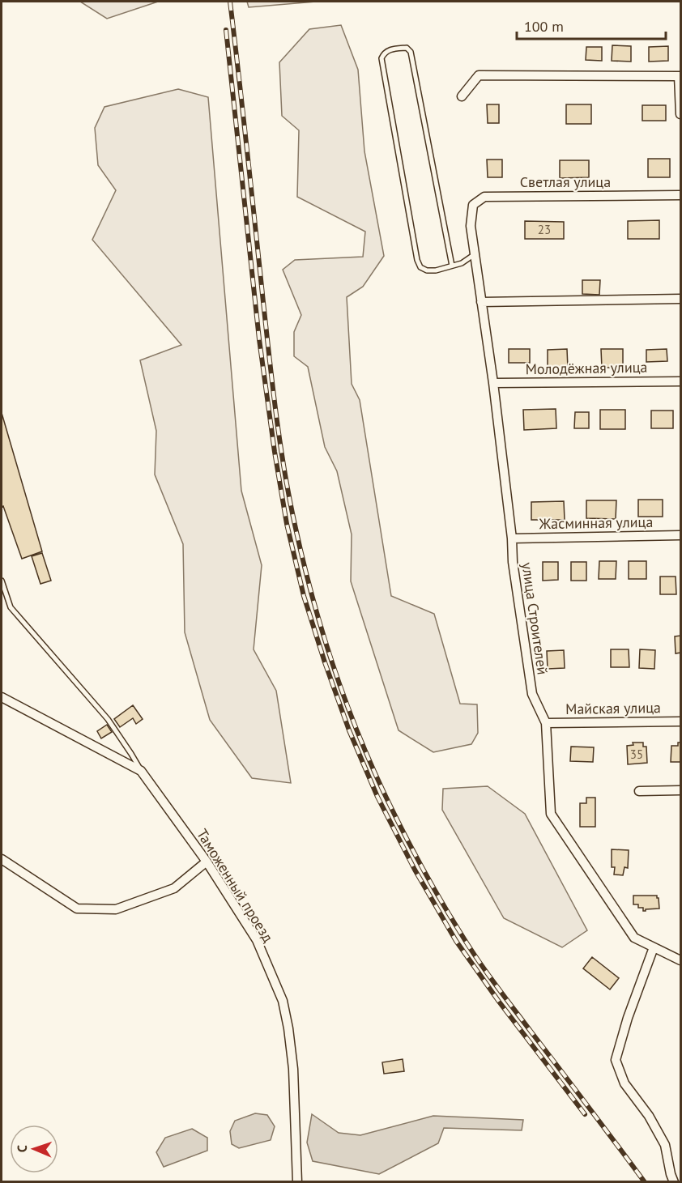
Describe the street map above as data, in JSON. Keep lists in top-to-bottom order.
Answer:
{
  "streets": {
    "street": [
      "Светлая улица",
      "Молодёжная улица",
      "Жасминная улица",
      "улица Строителей",
      "Майская улица",
      "Таможенный проезд"
    ]
  },
  "crossings": [
    ["Светлая улица", "улица Строителей"],
    ["Молодёжная улица", "улица Строителей"],
    ["Жасминная улица", "улица Строителей"],
    ["улица Строителей", "Майская улица"]
  ],
  "house_numbers": ["23", "35"],
  "scale_bar": "100 m",
  "north": "left"
}
